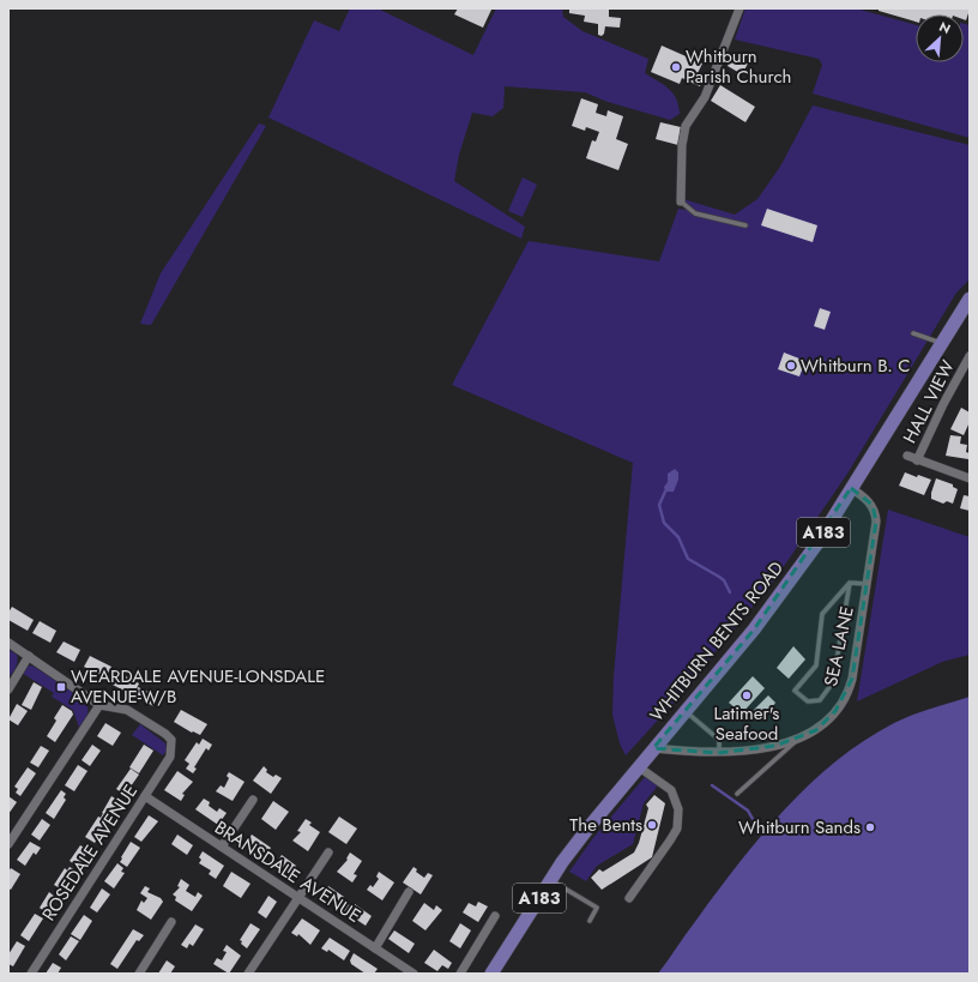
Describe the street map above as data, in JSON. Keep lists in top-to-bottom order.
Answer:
{
  "streets": {
    "main road": ["A183", "WHITBURN BENTS ROAD"],
    "street": [
      "HALL VIEW",
      "SEA LANE",
      "ROSEDALE AVENUE",
      "BRANSDALE AVENUE"
    ]
  },
  "crossings": [
    ["WHITBURN BENTS ROAD", "SEA LANE"],
    ["ROSEDALE AVENUE", "BRANSDALE AVENUE"]
  ],
  "places": {
    "other": [
      "Whitburn Parish Church",
      "Whitburn B. C",
      "Latimer's Seafood",
      "The Bents",
      "Whitburn Sands"
    ],
    "transit": ["WEARDALE AVENUE-LONSDALE AVENUE-W/B"]
  },
  "north": "top right"
}
